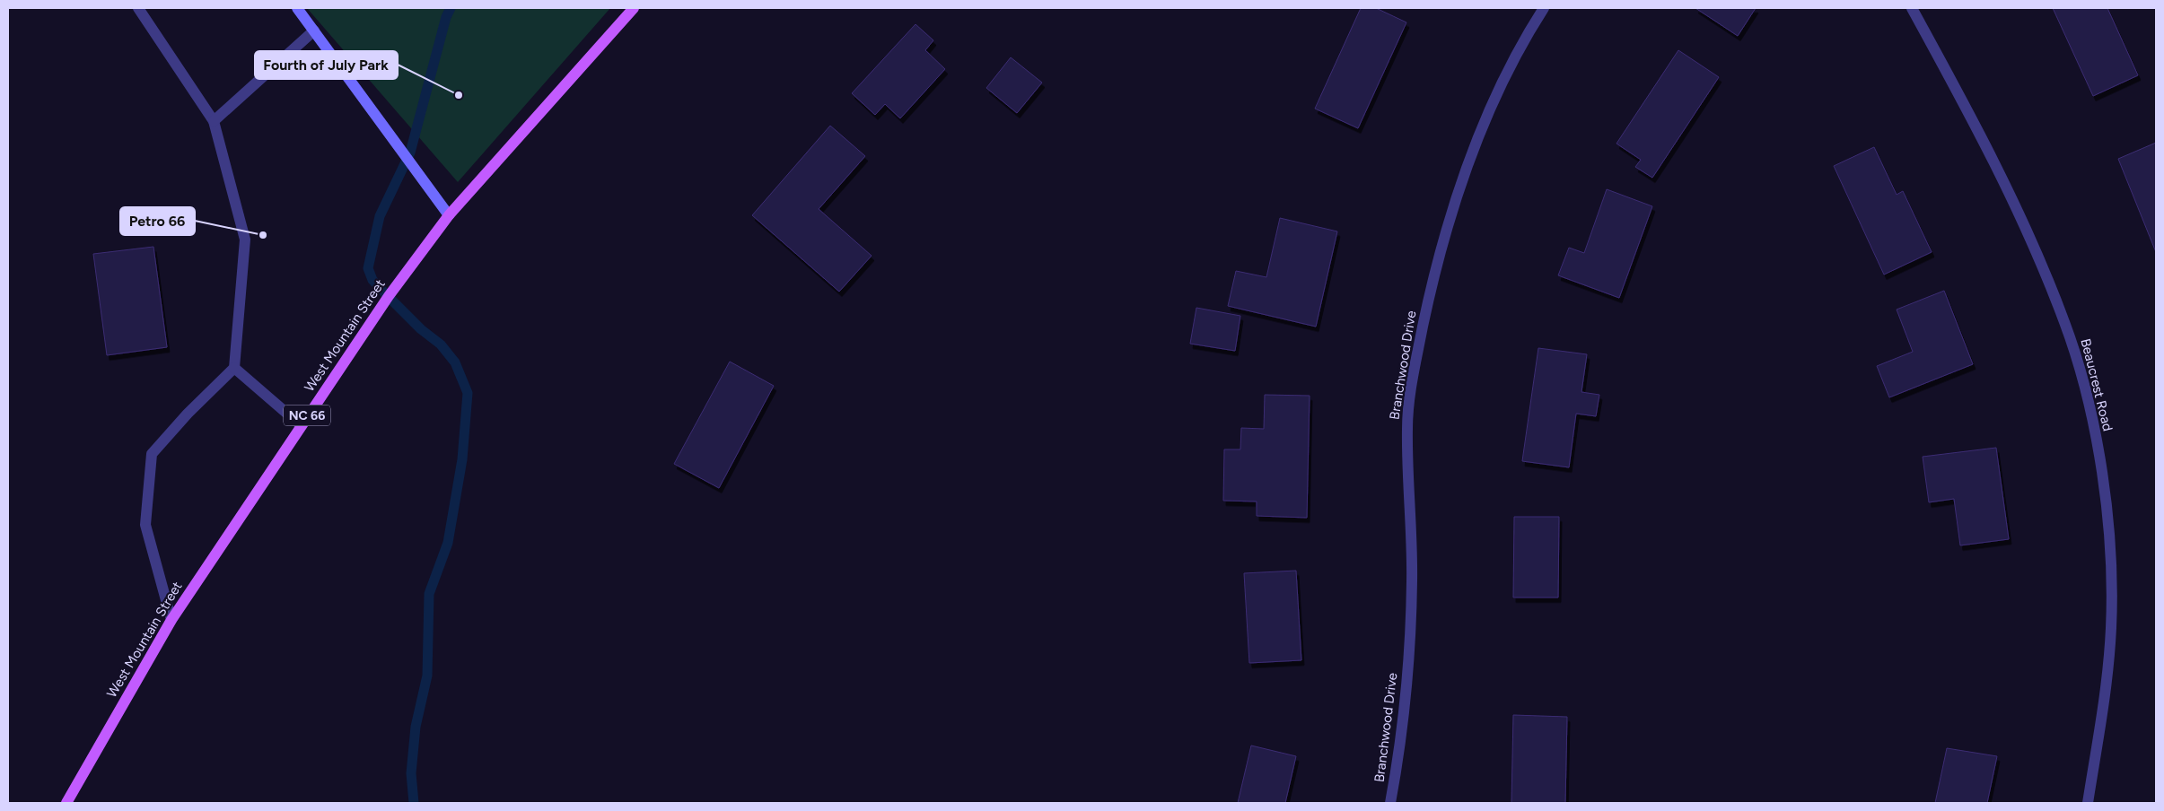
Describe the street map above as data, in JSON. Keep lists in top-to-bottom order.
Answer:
{
  "streets": {
    "main road": ["West Mountain Street", "NC 66"],
    "street": ["Branchwood Drive", "Beaucrest Road"]
  },
  "places": ["Fourth of July Park", "Petro 66"]
}
